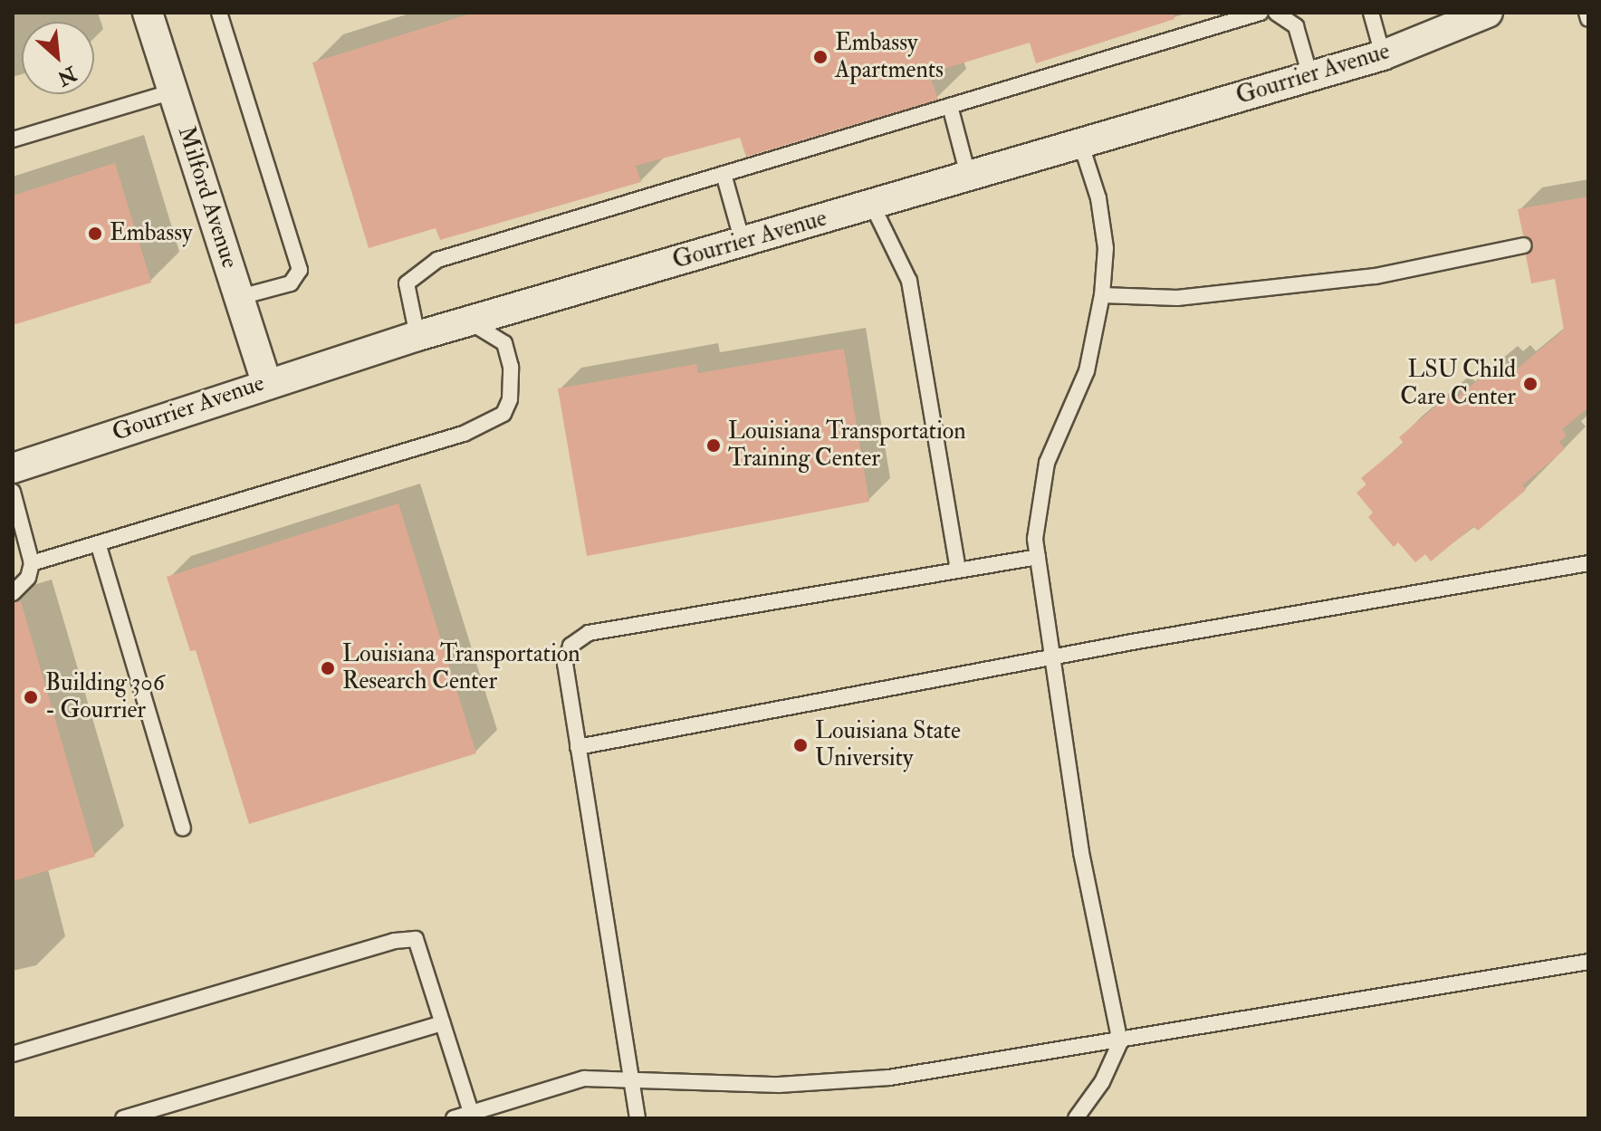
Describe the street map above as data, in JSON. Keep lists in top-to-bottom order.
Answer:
{
  "streets": {
    "street": ["Gourrier Avenue", "Milford Avenue"]
  },
  "crossings": [
    ["Gourrier Avenue", "Milford Avenue"]
  ],
  "places": [
    "Embassy Apartments",
    "Embassy",
    "LSU Child Care Center",
    "Louisiana Transportation Training Center",
    "Louisiana Transportation Research Center",
    "Building 306 - Gourrier",
    "Louisiana State University"
  ],
  "north": "bottom right"
}
